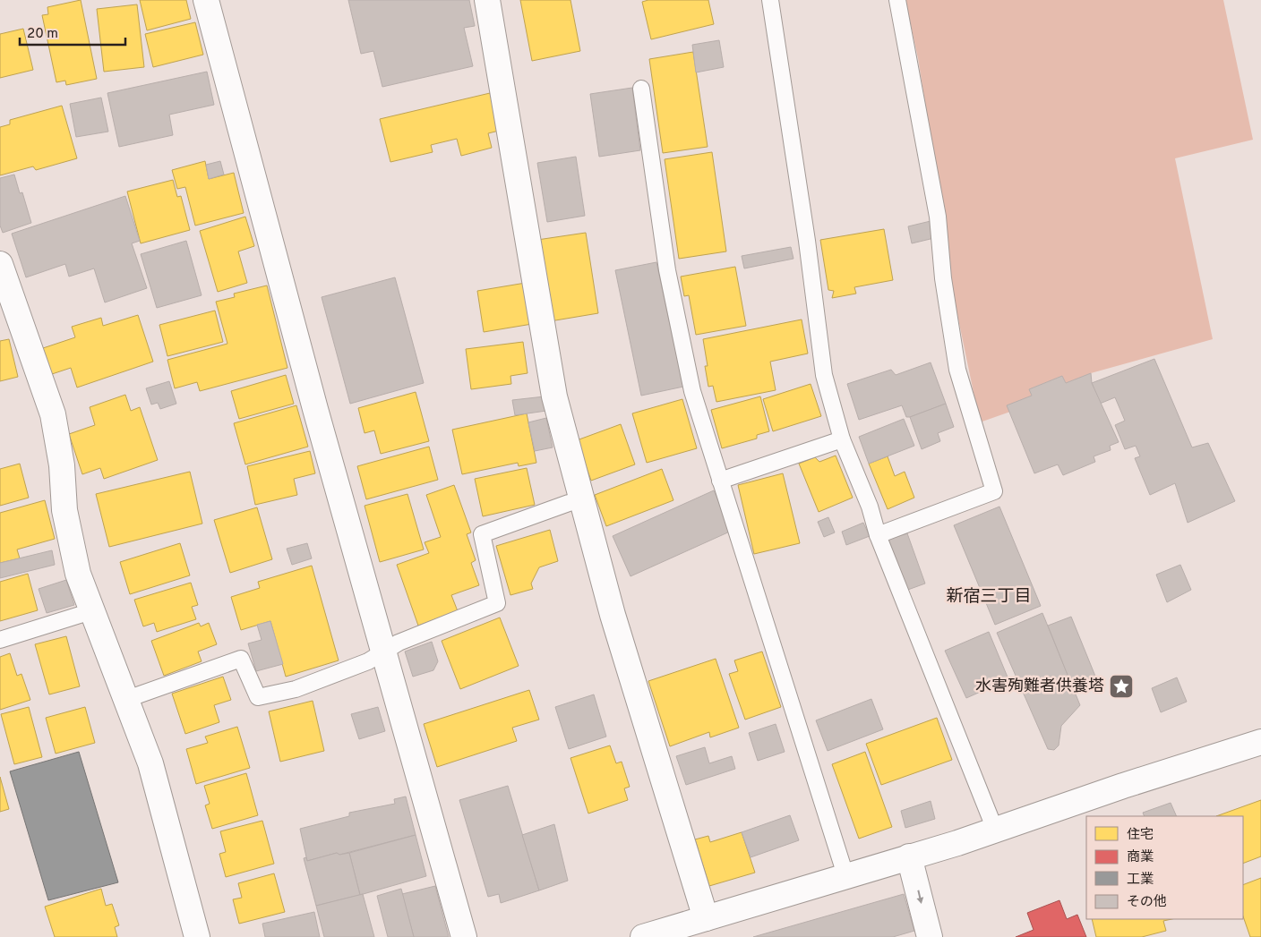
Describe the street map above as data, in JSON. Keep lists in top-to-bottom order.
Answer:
{
  "districts": ["新宿三丁目"],
  "places": {
    "place": ["水害殉難者供養塔"]
  },
  "legend": [
    "住宅",
    "商業",
    "工業",
    "その他"
  ],
  "scale_bar": "20 m"
}
